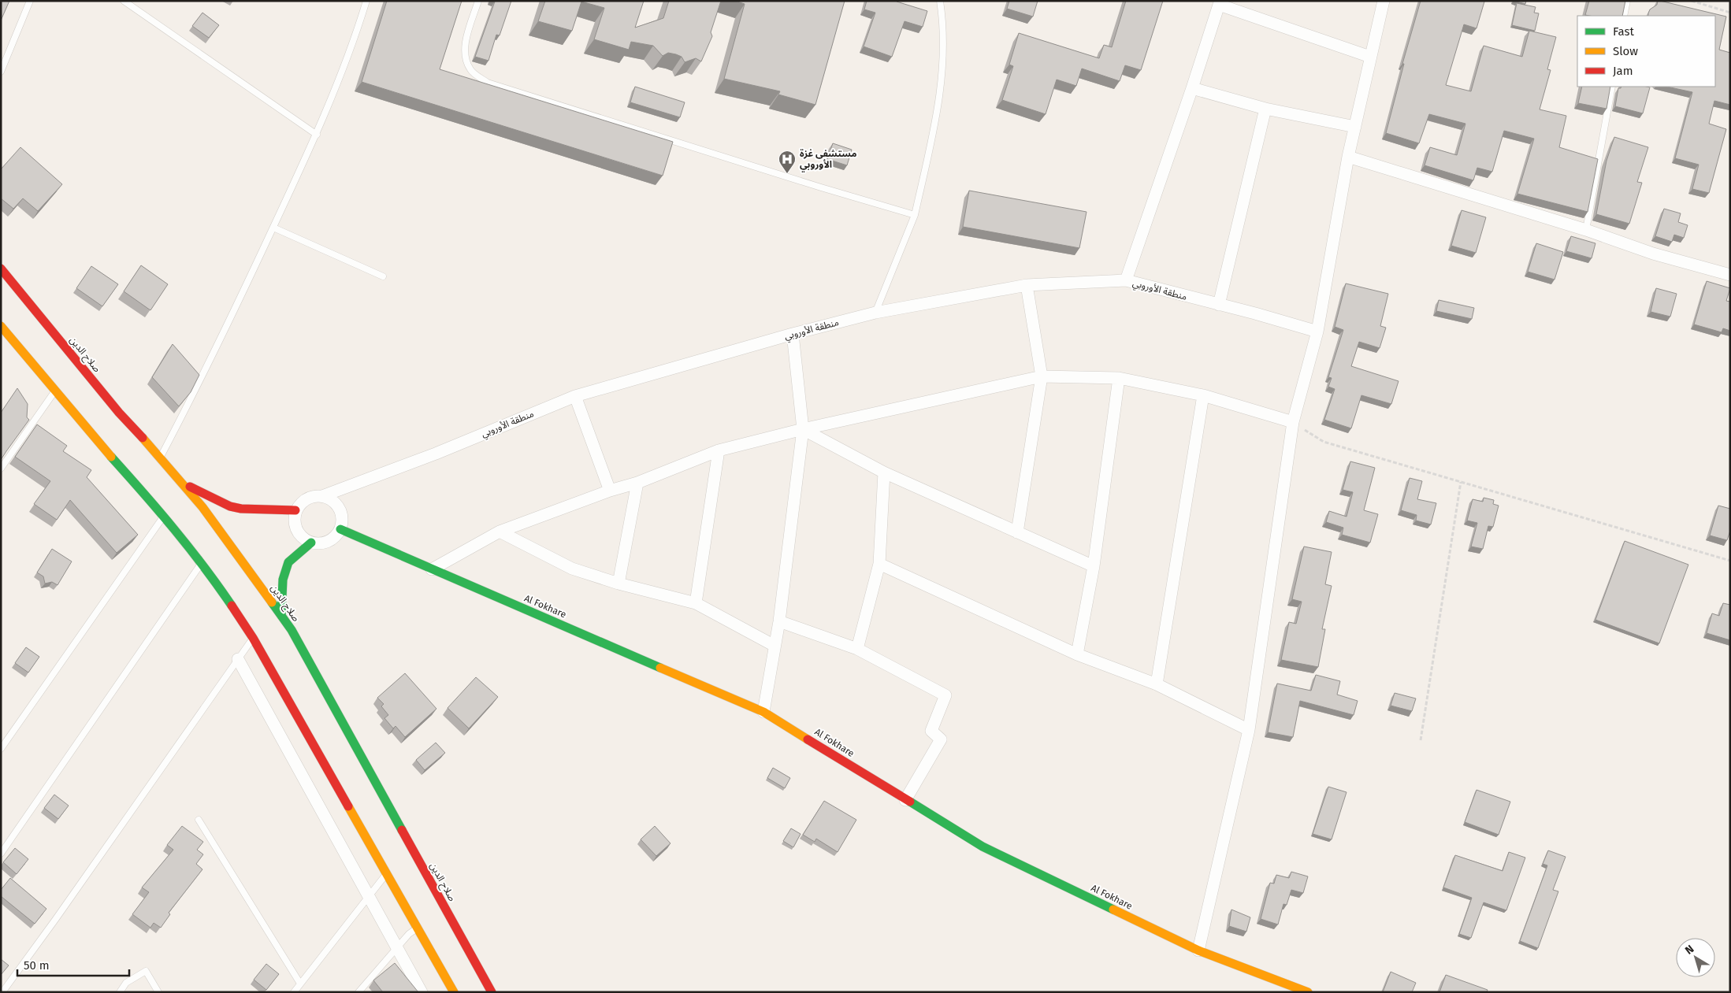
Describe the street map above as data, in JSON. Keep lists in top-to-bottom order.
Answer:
{
  "streets": {
    "main road": ["صلاح الدين", "Al Fokhare"],
    "street": ["منطقة الأوروبي"]
  },
  "crossings": [
    ["منطقة الأوروبي", "Al Fokhare"]
  ],
  "places": {
    "hospital": ["مستشفى غزة الأوروبي"]
  },
  "legend": ["Fast", "Slow", "Jam"],
  "scale_bar": "50 m",
  "north": "top left"
}
